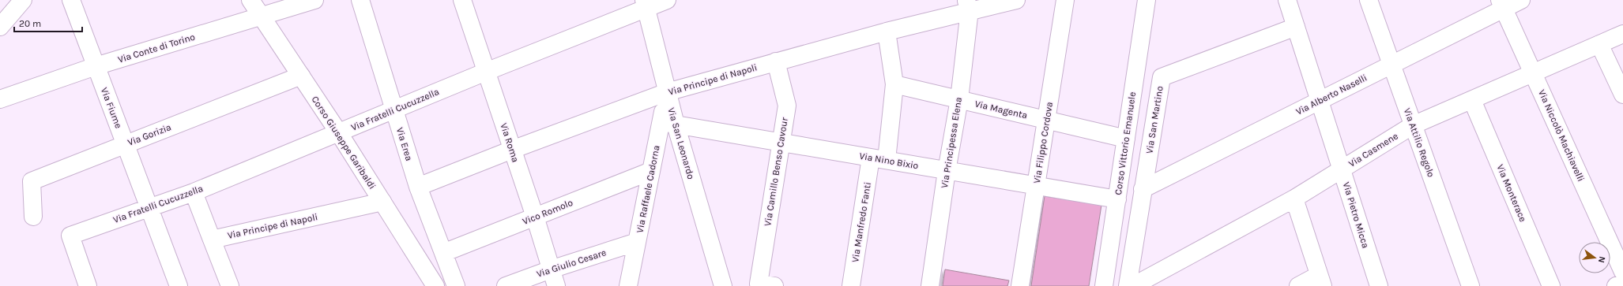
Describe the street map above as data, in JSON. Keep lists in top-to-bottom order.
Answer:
{
  "streets": {
    "street": [
      "Via Conte di Torino",
      "Via Principe di Napoli",
      "Via Alberto Naselli",
      "Via Fiume",
      "Via Fratelli Cucuzzella",
      "Via Magenta",
      "Via San Martino",
      "Via Gorizia",
      "Via Niccolò Machiavelli",
      "Corso Giuseppe Garibaldi",
      "Via Roma",
      "Via Principessa Elena",
      "Via Filippo Cordova",
      "Via Attilio Regolo",
      "Via San Leonardo",
      "Corso Vittorio Emanuele",
      "Via Erea",
      "Via Casmene",
      "Via Nino Bixio",
      "Via Camillo Benso Cavour",
      "Via Raffaele Cadorna",
      "Via Monterace",
      "Vico Romolo",
      "Via Pietro Micca",
      "Via Manfredo Fanti",
      "Via Giulio Cesare"
    ]
  },
  "crossings": [
    ["Via Conte di Torino", "Via Fiume"],
    ["Via Conte di Torino", "Corso Giuseppe Garibaldi"],
    ["Via Principe di Napoli", "Corso Giuseppe Garibaldi"],
    ["Via Principe di Napoli", "Via Roma"],
    ["Via Principe di Napoli", "Via Principessa Elena"],
    ["Via Principe di Napoli", "Via San Leonardo"],
    ["Via Principe di Napoli", "Via Erea"],
    ["Via Principe di Napoli", "Via Camillo Benso Cavour"],
    ["Via Principe di Napoli", "Via Manfredo Fanti"],
    ["Via Alberto Naselli", "Via San Martino"],
    ["Via Alberto Naselli", "Via Niccolò Machiavelli"],
    ["Via Alberto Naselli", "Via Attilio Regolo"],
    ["Via Alberto Naselli", "Via Pietro Micca"],
    ["Via Fiume", "Via Fratelli Cucuzzella"],
    ["Via Fiume", "Via Gorizia"],
    ["Via Fratelli Cucuzzella", "Corso Giuseppe Garibaldi"],
    ["Via Fratelli Cucuzzella", "Via Roma"],
    ["Via Fratelli Cucuzzella", "Via San Leonardo"],
    ["Via Fratelli Cucuzzella", "Via Erea"],
    ["Via Magenta", "Via Principessa Elena"],
    ["Via Magenta", "Via Filippo Cordova"],
    ["Via Magenta", "Corso Vittorio Emanuele"],
    ["Via Magenta", "Via Manfredo Fanti"],
    ["Via San Martino", "Via Pietro Micca"],
    ["Via Gorizia", "Corso Giuseppe Garibaldi"],
    ["Via Niccolò Machiavelli", "Via Casmene"],
    ["Via Roma", "Vico Romolo"],
    ["Via Roma", "Via Giulio Cesare"],
    ["Via Principessa Elena", "Via Nino Bixio"],
    ["Via Filippo Cordova", "Via Nino Bixio"],
    ["Via Attilio Regolo", "Via Casmene"],
    ["Via San Leonardo", "Via Nino Bixio"],
    ["Via San Leonardo", "Via Raffaele Cadorna"],
    ["Corso Vittorio Emanuele", "Via Nino Bixio"],
    ["Via Erea", "Vico Romolo"],
    ["Via Casmene", "Via Monterace"],
    ["Via Casmene", "Via Pietro Micca"],
    ["Via Nino Bixio", "Via Camillo Benso Cavour"],
    ["Via Nino Bixio", "Via Raffaele Cadorna"],
    ["Via Nino Bixio", "Via Manfredo Fanti"],
    ["Via Raffaele Cadorna", "Vico Romolo"],
    ["Via Raffaele Cadorna", "Via Giulio Cesare"]
  ],
  "scale_bar": "20 m",
  "north": "right"
}
